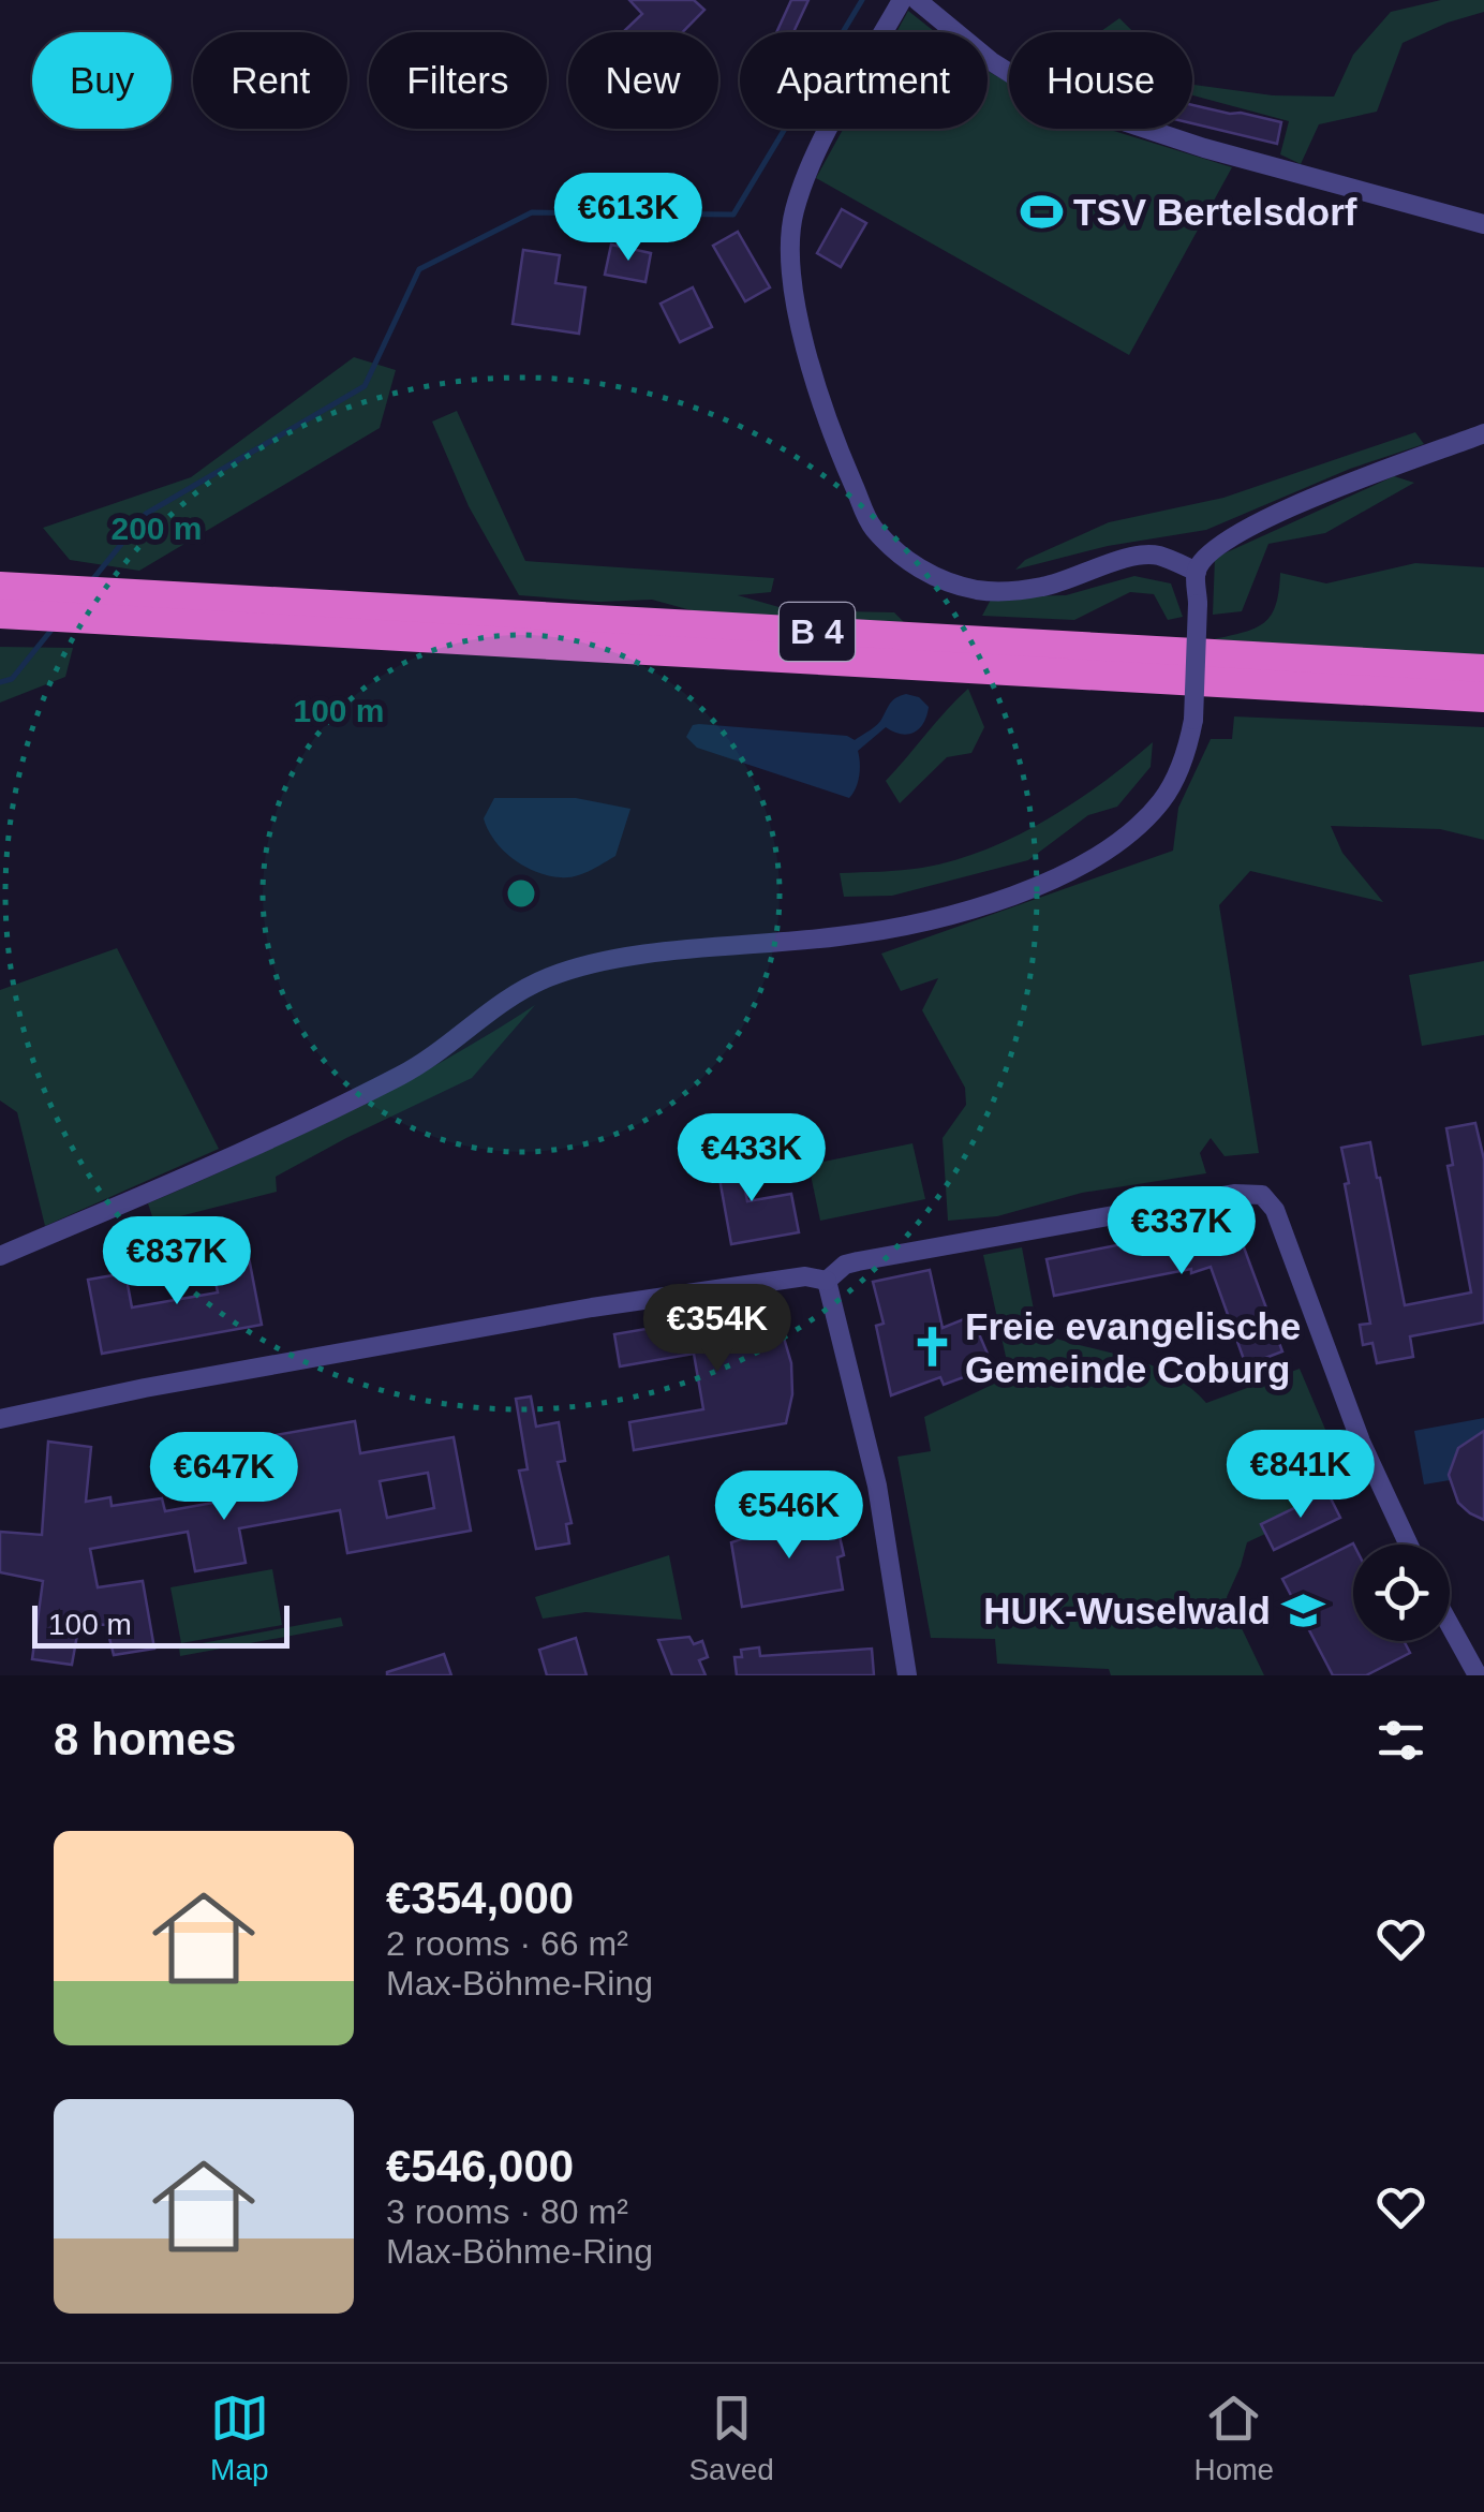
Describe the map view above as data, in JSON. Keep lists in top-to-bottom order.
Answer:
{
  "streets": {
    "highway": ["B 4"]
  },
  "places": {
    "sports": ["TSV Bertelsdorf"],
    "church": ["Freie evangelische Gemeinde Coburg"],
    "school or university": ["HUK-Wuselwald"]
  },
  "scale_bar": "100 m",
  "page": {
    "chip": [
      "Buy",
      "Rent",
      "Filters",
      "New",
      "Apartment",
      "House"
    ],
    "price": [
      "€613K",
      "€433K",
      "€337K",
      "€837K",
      "€354K",
      "€841K",
      "€647K",
      "€546K"
    ],
    "scale": "100 m",
    "heading": "8 homes",
    "list": [
      {
        "name": "€354,000",
        "note": "2 rooms · 66 m² · Max-Böhme-Ring"
      },
      {
        "name": "€546,000",
        "note": "3 rooms · 80 m² · Max-Böhme-Ring"
      }
    ],
    "tabs": ["Map", "Saved", "Home"]
  },
  "rings": ["200 m", "100 m"]
}
